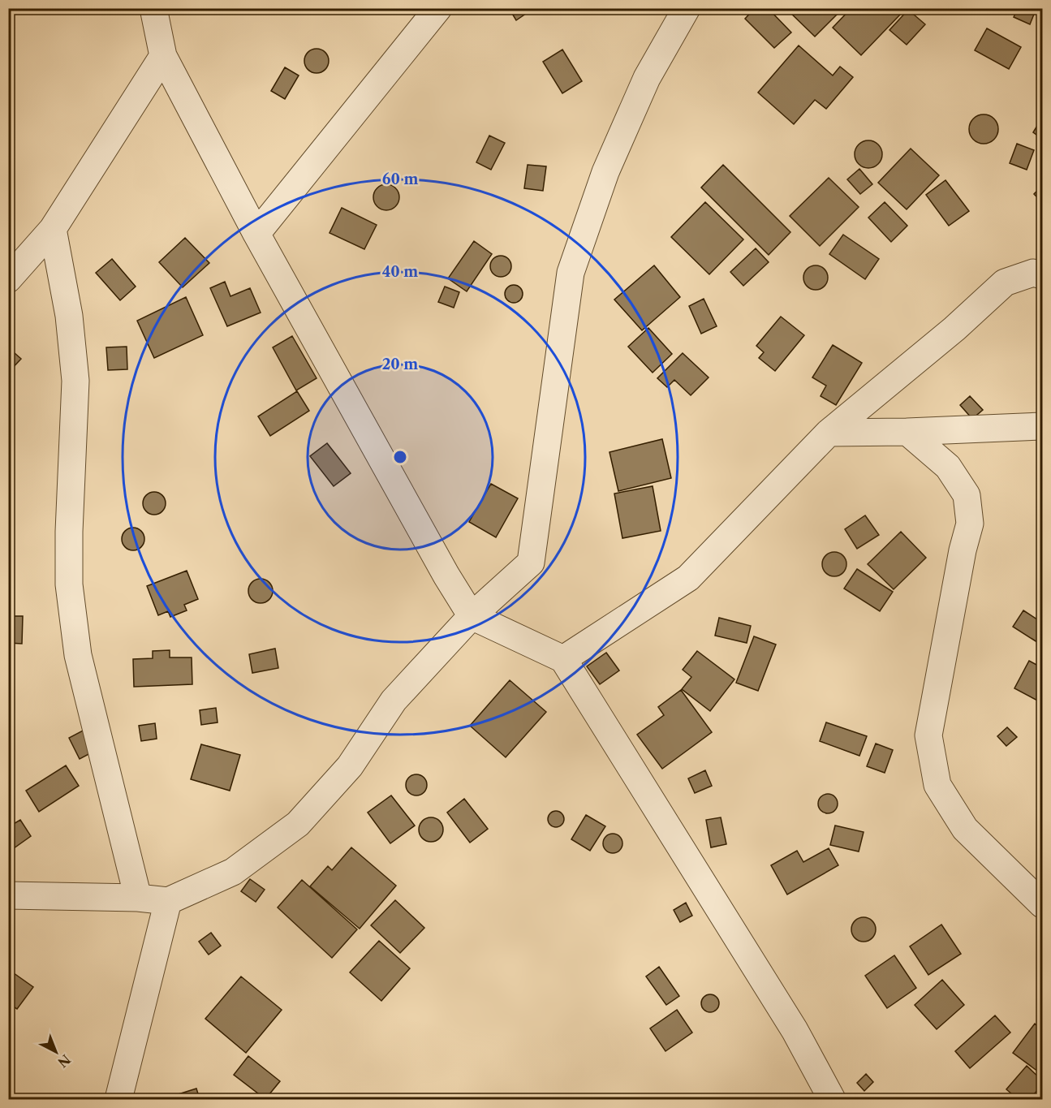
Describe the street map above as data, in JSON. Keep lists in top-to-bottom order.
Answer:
{
  "north": "bottom right",
  "rings": ["60 m", "40 m", "20 m"]
}
